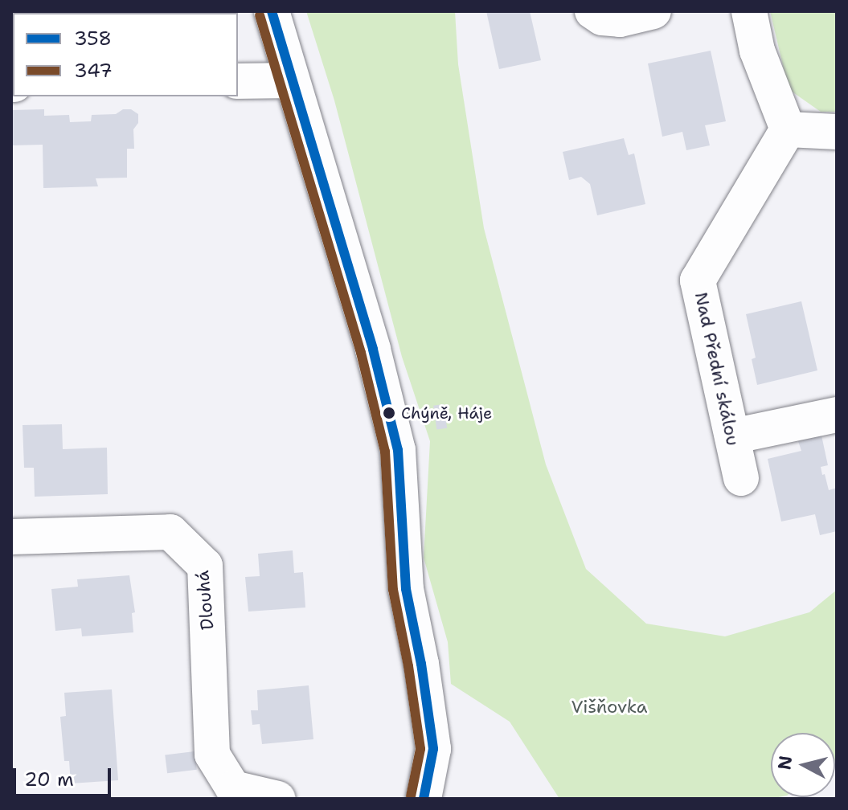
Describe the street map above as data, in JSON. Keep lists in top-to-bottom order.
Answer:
{
  "streets": {
    "street": ["Nad Přední skálou", "Dlouhá"]
  },
  "parks": ["Višňovka"],
  "places": ["Chýně, Háje"],
  "lines": ["transit line 358", "transit line 347"],
  "legend": ["358", "347"],
  "scale_bar": "20 m",
  "north": "left"
}
